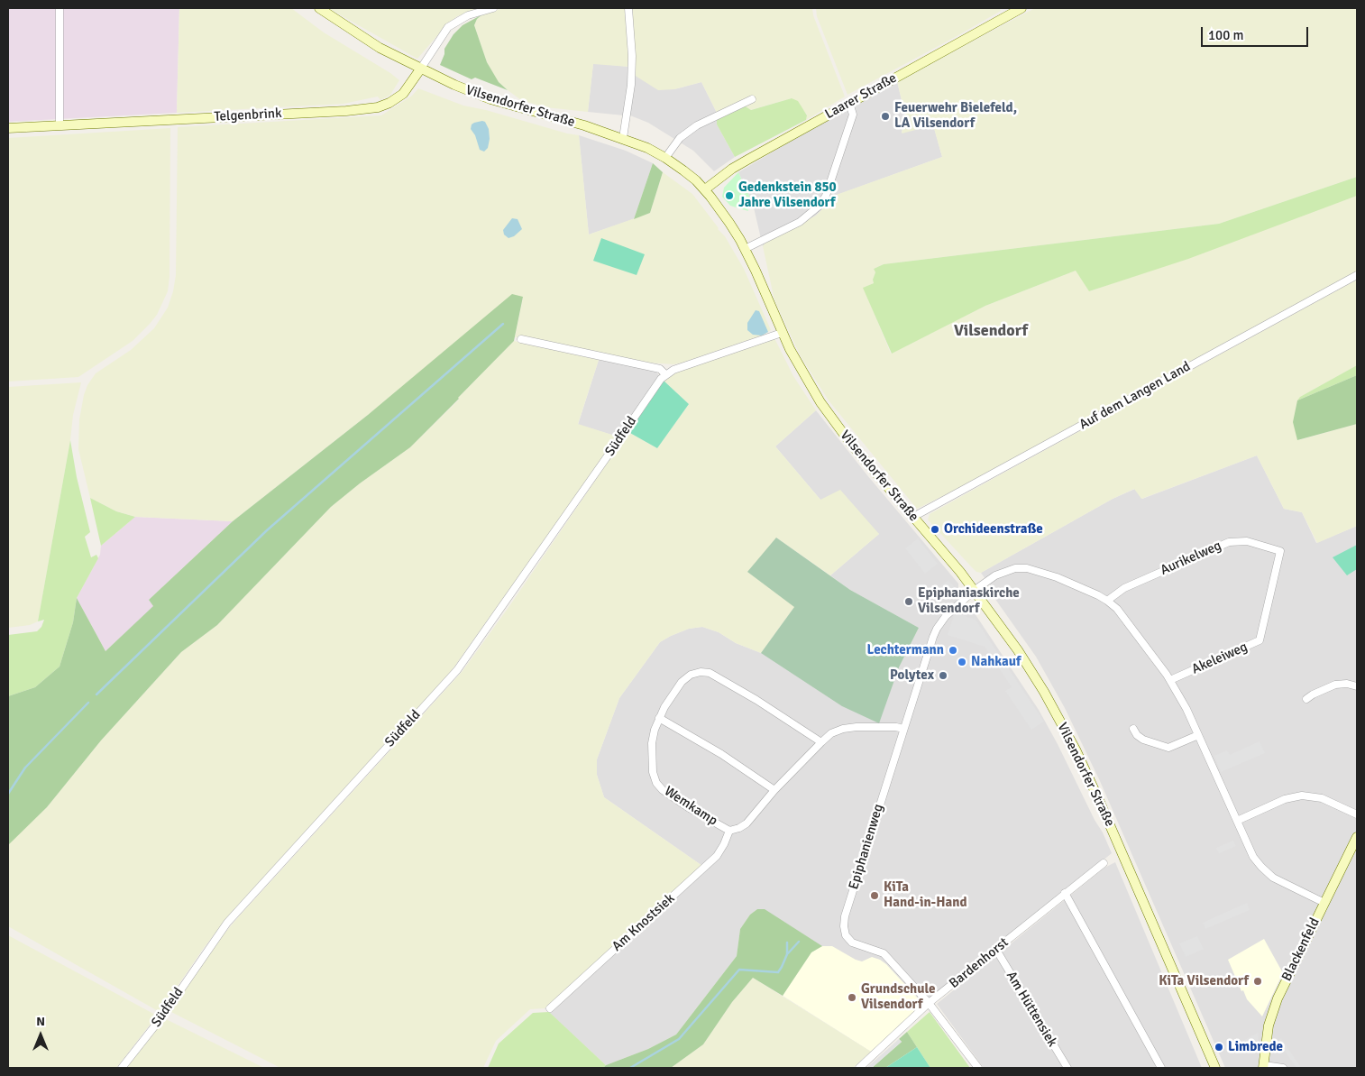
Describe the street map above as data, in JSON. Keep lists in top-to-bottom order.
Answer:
{
  "streets": {
    "main road": [
      "Laarer Straße",
      "Vilsendorfer Straße",
      "Telgenbrink",
      "Blackenfeld"
    ],
    "street": [
      "Auf dem Langen Land",
      "Südfeld",
      "Aurikelweg",
      "Akeleiweg",
      "Wemkamp",
      "Epiphanienweg",
      "Am Knostsiek",
      "Bardenhorst",
      "Am Hüttensiek"
    ]
  },
  "crossings": [
    ["Laarer Straße", "Vilsendorfer Straße"],
    ["Vilsendorfer Straße", "Telgenbrink"],
    ["Vilsendorfer Straße", "Auf dem Langen Land"],
    ["Vilsendorfer Straße", "Epiphanienweg"],
    ["Aurikelweg", "Akeleiweg"],
    ["Wemkamp", "Epiphanienweg"],
    ["Wemkamp", "Am Knostsiek"],
    ["Epiphanienweg", "Bardenhorst"],
    ["Bardenhorst", "Am Hüttensiek"]
  ],
  "districts": ["Vilsendorf"],
  "places": [
    "Feuerwehr Bielefeld, LA Vilsendorf",
    "Gedenkstein 850 Jahre Vilsendorf",
    "Orchideenstraße",
    "Epiphaniaskirche Vilsendorf",
    "Lechtermann",
    "Nahkauf",
    "Polytex",
    "KiTa Hand-in-Hand",
    "KiTa Vilsendorf",
    "Grundschule Vilsendorf",
    "Limbrede"
  ],
  "scale_bar": "100 m",
  "north": "top"
}
